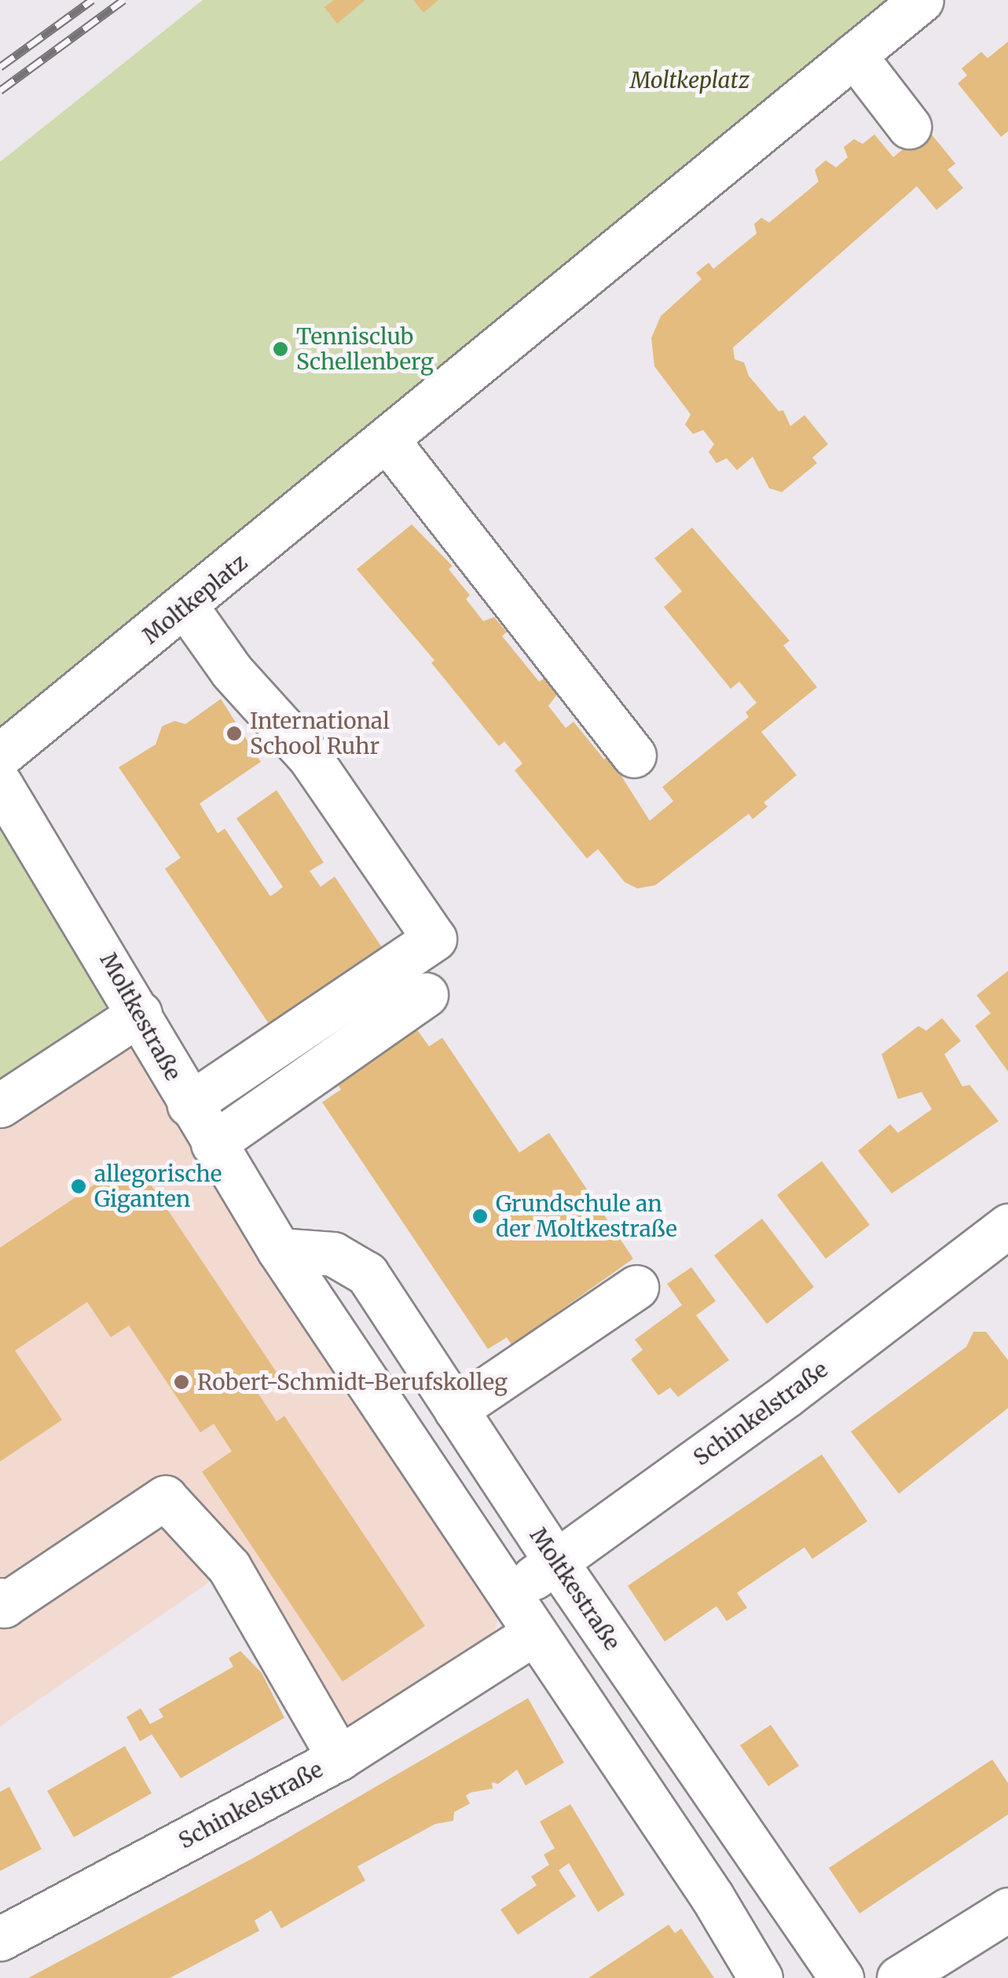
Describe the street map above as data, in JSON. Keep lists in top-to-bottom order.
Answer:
{
  "streets": {
    "street": ["Moltkeplatz", "Moltkestraße", "Schinkelstraße"]
  },
  "crossings": [
    ["Moltkestraße", "Schinkelstraße"]
  ],
  "parks": ["Moltkeplatz"],
  "places": [
    "Tennisclub Schellenberg",
    "International School Ruhr",
    "allegorische Giganten",
    "Grundschule an der Moltkestraße",
    "Robert-Schmidt-Berufskolleg"
  ]
}
